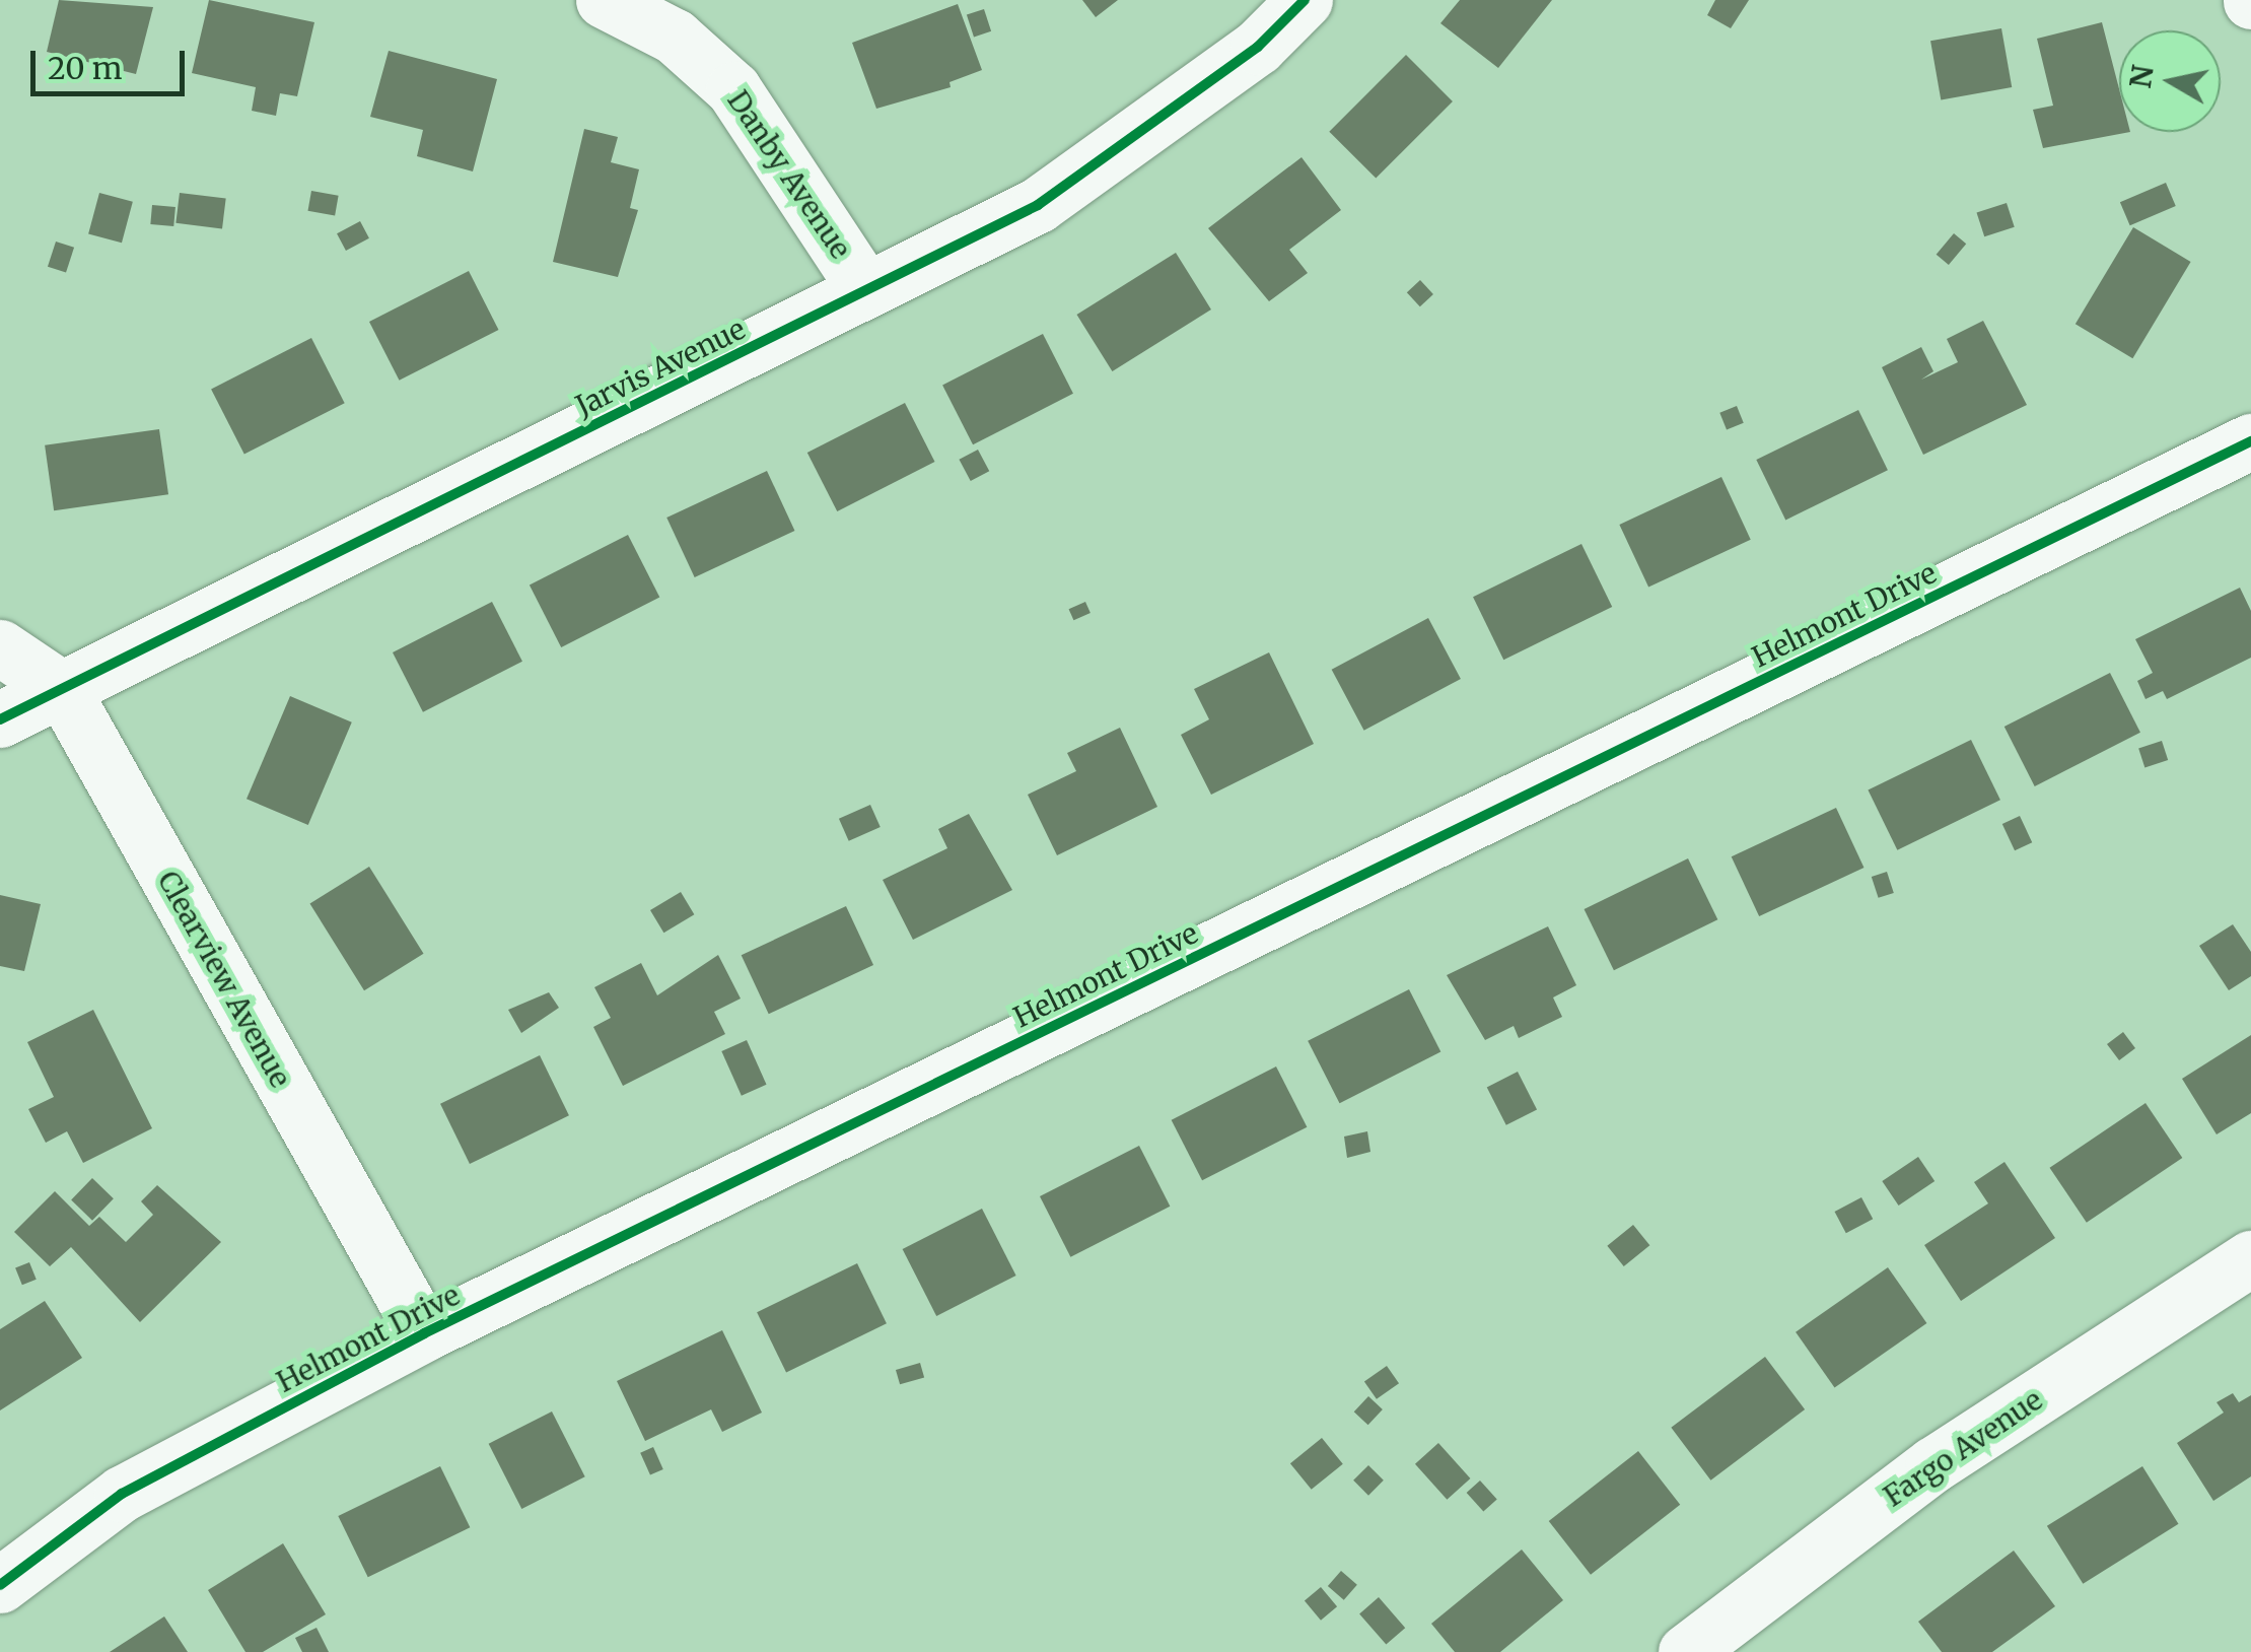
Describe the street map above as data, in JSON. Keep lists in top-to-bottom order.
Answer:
{
  "streets": {
    "street": [
      "Danby Avenue",
      "Jarvis Avenue",
      "Helmont Drive",
      "Clearview Avenue",
      "Fargo Avenue"
    ]
  },
  "crossings": [
    ["Danby Avenue", "Jarvis Avenue"],
    ["Jarvis Avenue", "Clearview Avenue"],
    ["Helmont Drive", "Clearview Avenue"]
  ],
  "scale_bar": "20 m",
  "north": "left"
}
